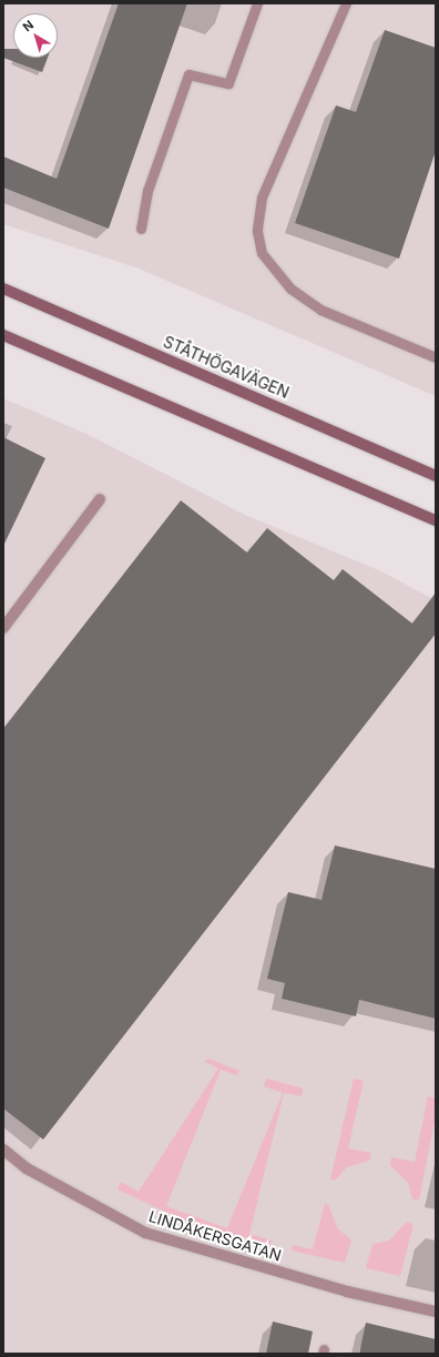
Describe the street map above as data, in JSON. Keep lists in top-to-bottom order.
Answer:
{
  "streets": {
    "main road": ["STÅTHÖGAVÄGEN"],
    "street": ["LINDÅKERSGATAN"]
  },
  "north": "top left"
}
